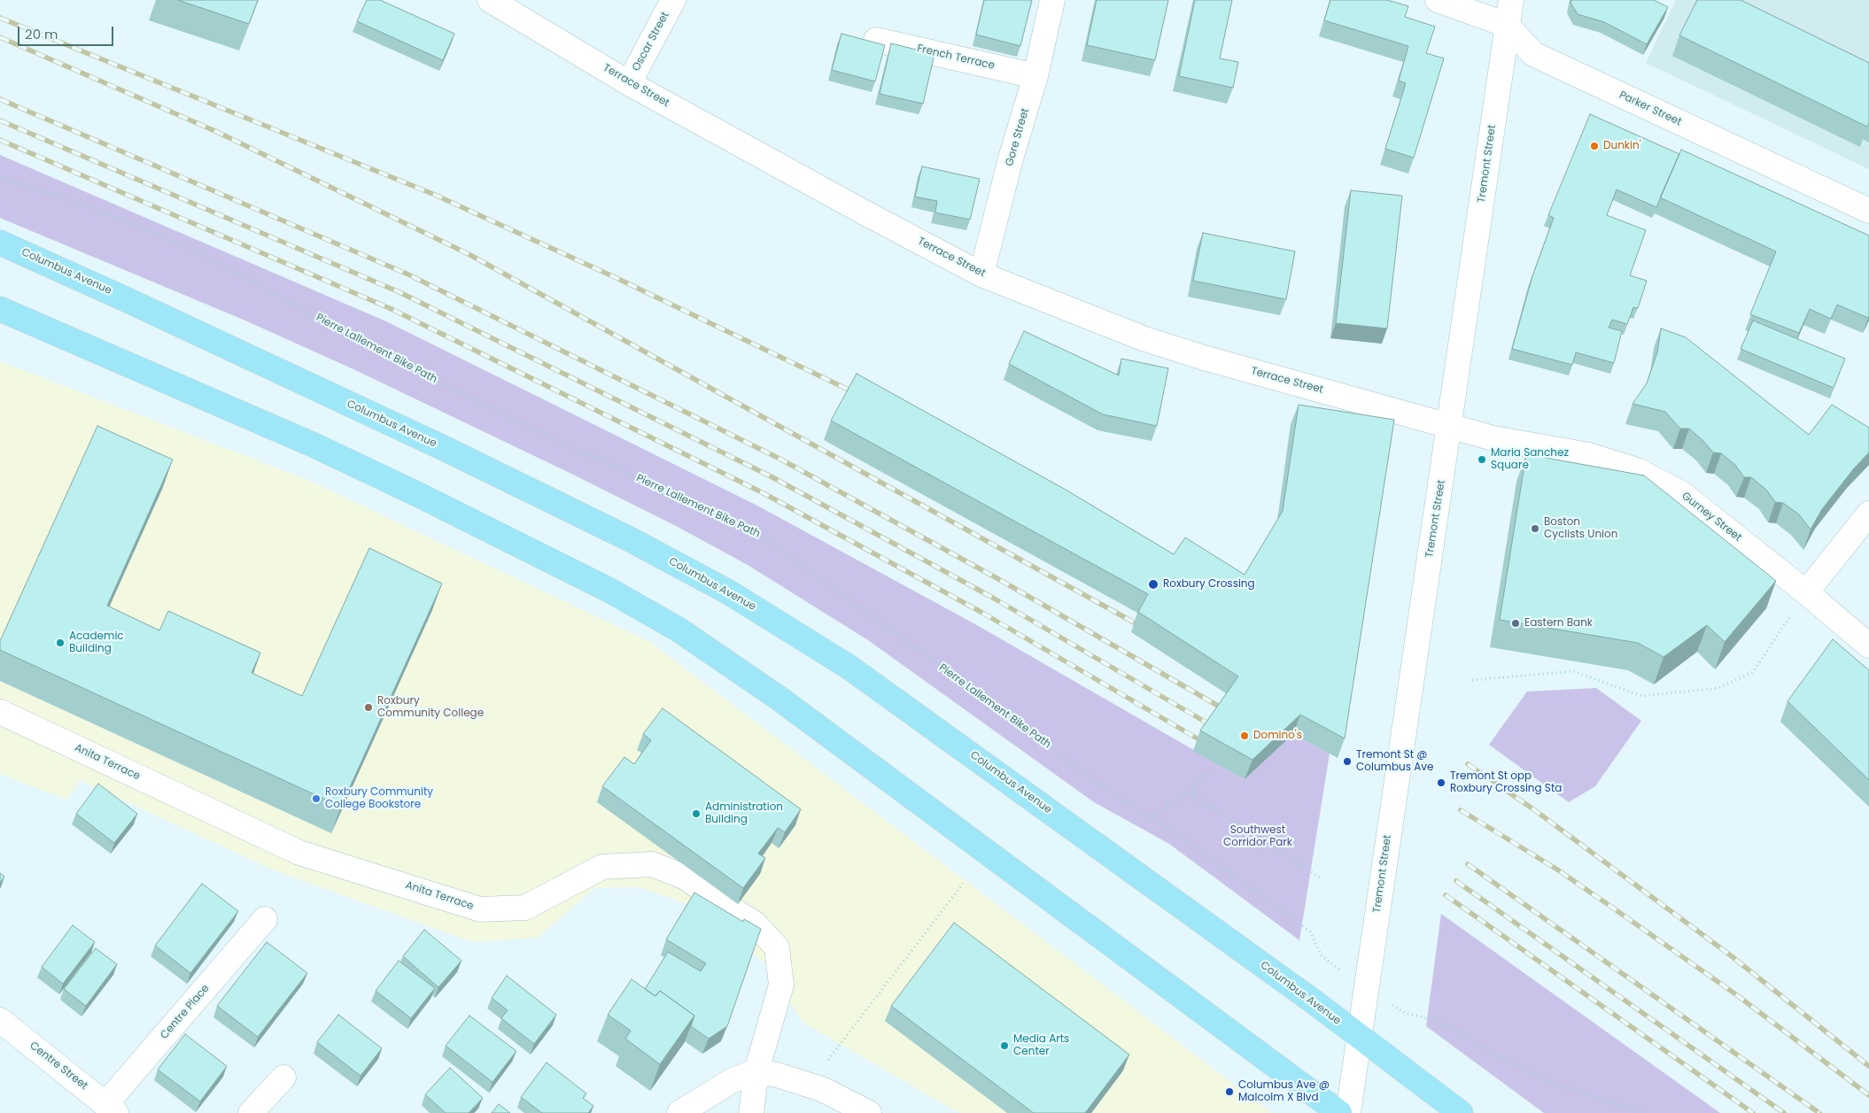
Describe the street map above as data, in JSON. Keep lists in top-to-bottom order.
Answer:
{
  "streets": {
    "main road": ["Columbus Avenue"],
    "street": [
      "Oscar Street",
      "French Terrace",
      "Terrace Street",
      "Parker Street",
      "Gore Street",
      "Tremont Street",
      "Gurney Street",
      "Anita Terrace",
      "Centre Place",
      "Centre Street"
    ],
    "path": ["Pierre Lallement Bike Path"]
  },
  "crossings": [
    ["Oscar Street", "Terrace Street"],
    ["French Terrace", "Gore Street"],
    ["Terrace Street", "Gore Street"],
    ["Terrace Street", "Tremont Street"],
    ["Terrace Street", "Gurney Street"],
    ["Parker Street", "Tremont Street"],
    ["Tremont Street", "Columbus Avenue"],
    ["Tremont Street", "Gurney Street"],
    ["Centre Place", "Centre Street"]
  ],
  "parks": ["Southwest Corridor Park"],
  "places": [
    "Dunkin'",
    "Maria Sanchez Square",
    "Boston Cyclists Union",
    "Roxbury Crossing",
    "Eastern Bank",
    "Academic Building",
    "Roxbury Community College",
    "Domino's",
    "Tremont St @ Columbus Ave",
    "Tremont St opp Roxbury Crossing Sta",
    "Roxbury Community College Bookstore",
    "Administration Building",
    "Media Arts Center",
    "Columbus Ave @ Malcolm X Blvd"
  ],
  "scale_bar": "20 m"
}
